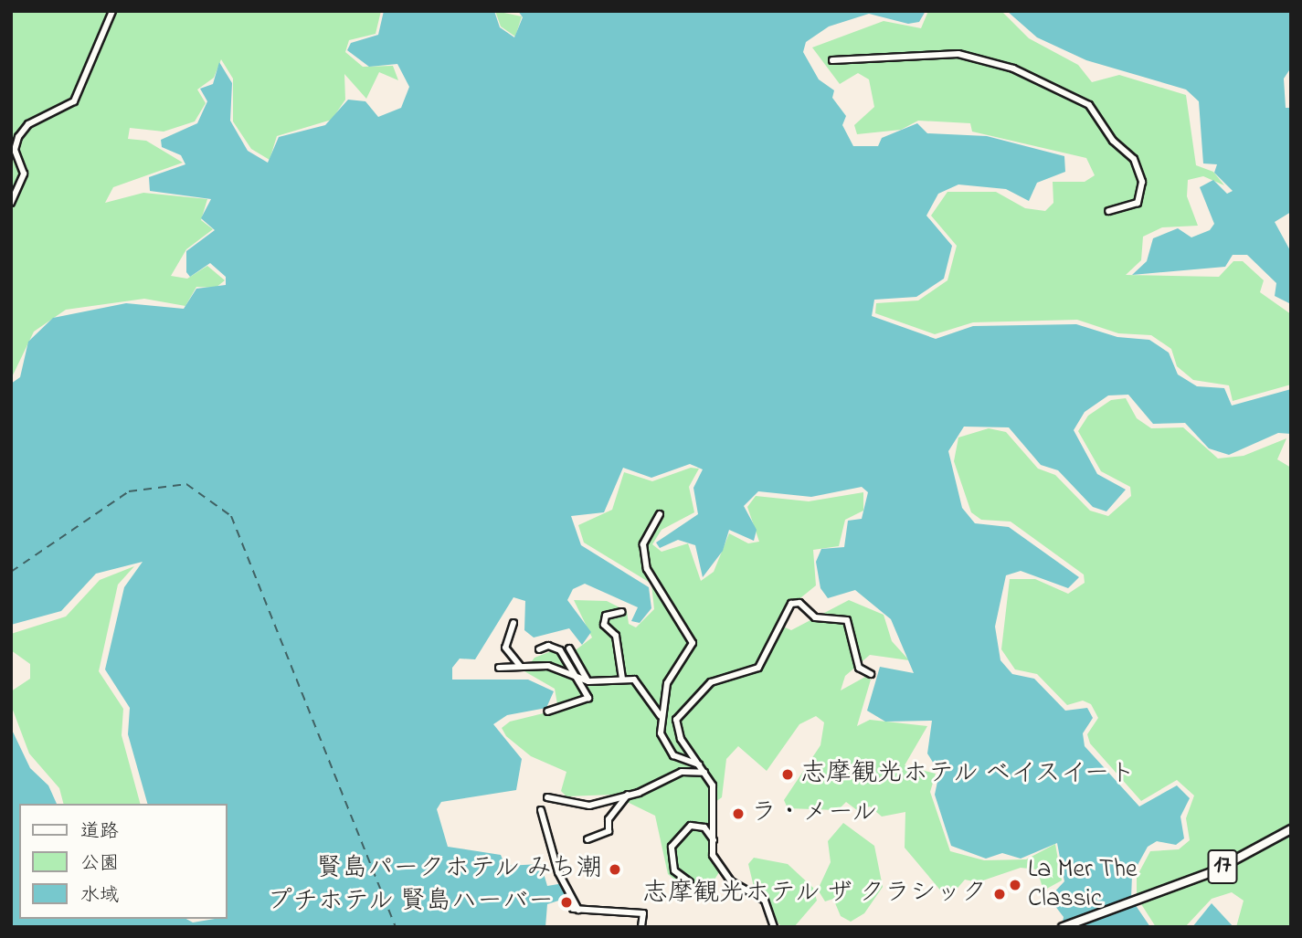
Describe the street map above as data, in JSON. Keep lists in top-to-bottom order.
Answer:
{
  "streets": {
    "main road": ["17"]
  },
  "places": [
    "志摩観光ホテル ベイスイート",
    "ラ・メール",
    "賢島パークホテル みち潮",
    "La Mer The Classic",
    "志摩観光ホテル ザ クラシック",
    "プチホテル 賢島ハーバー"
  ],
  "legend": ["道路", "公園", "水域"]
}
